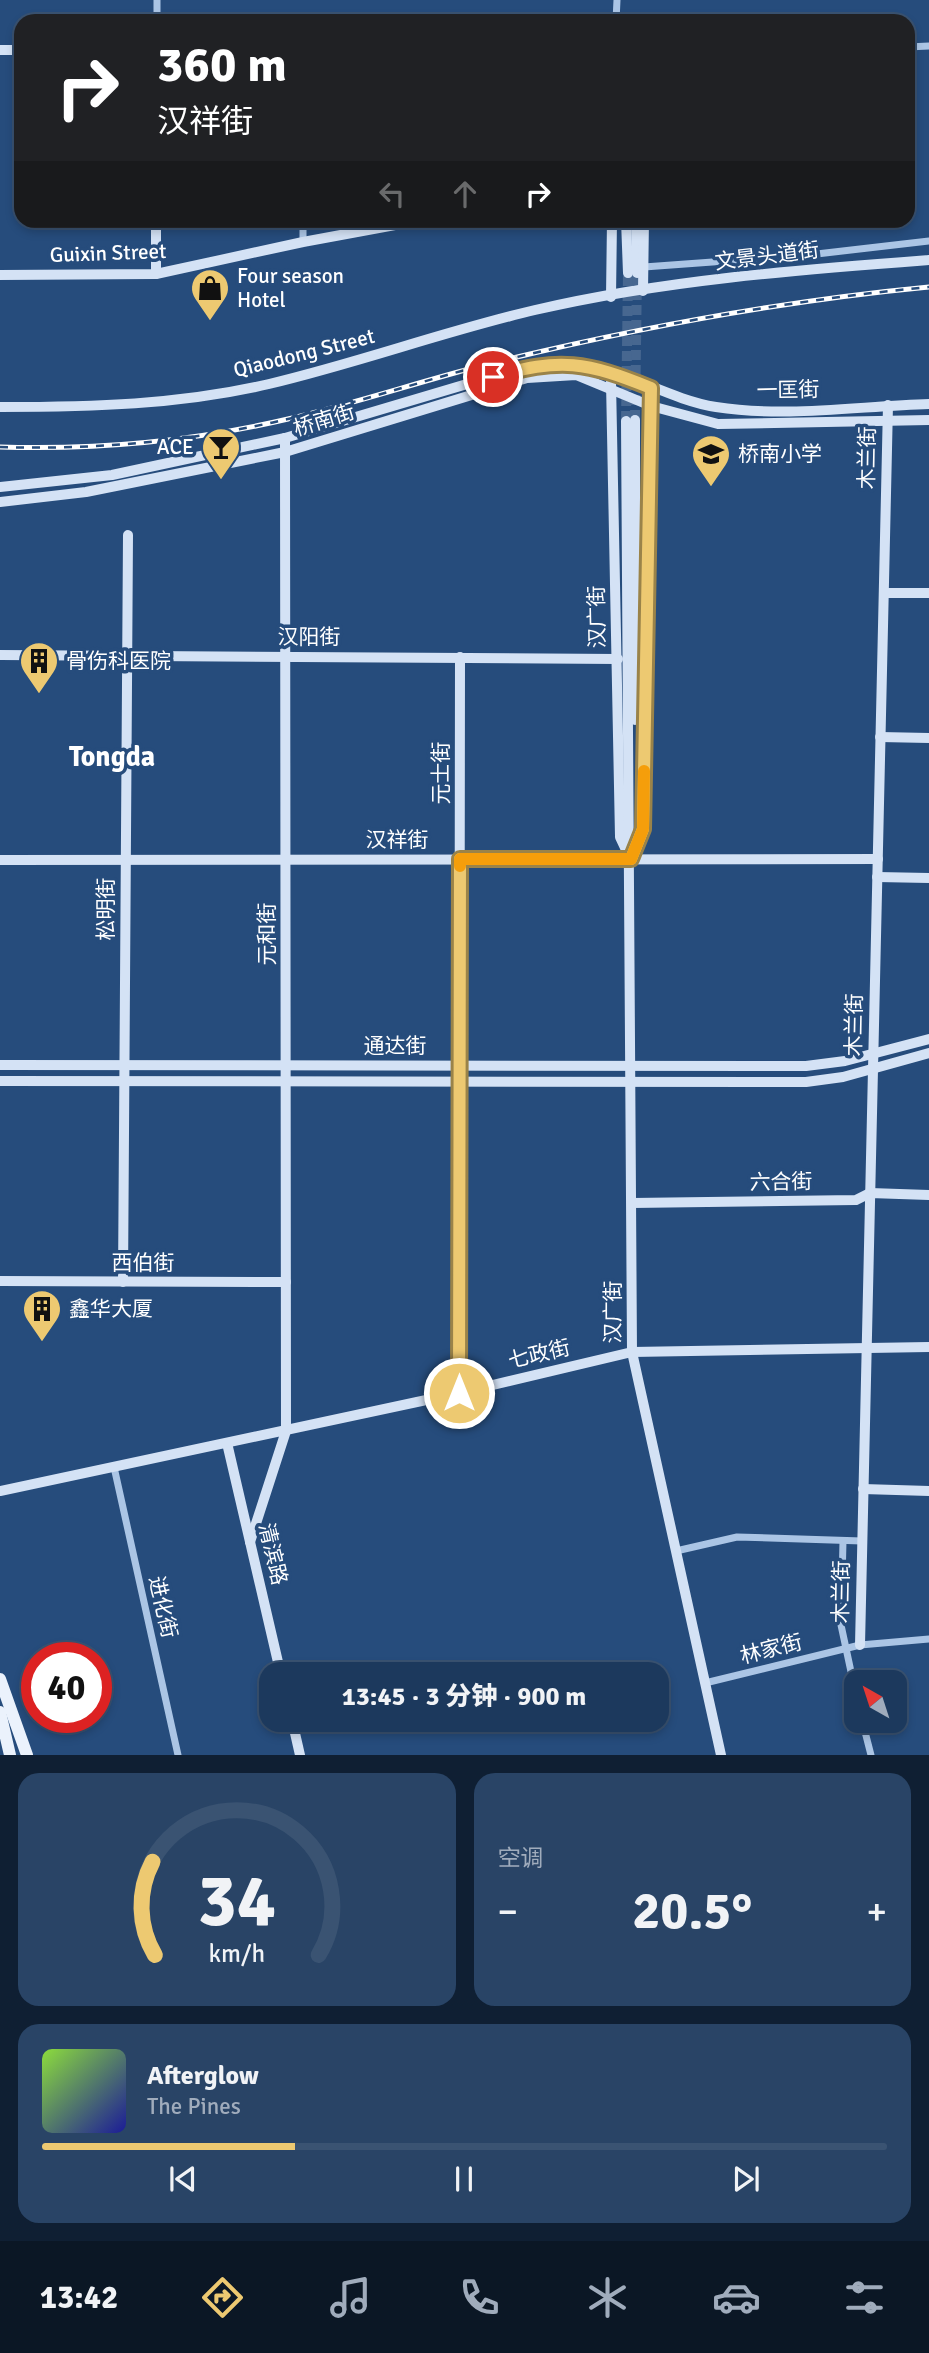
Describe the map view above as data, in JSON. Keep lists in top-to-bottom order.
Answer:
{
  "streets": {
    "street": [
      "Guixin Street",
      "文景头道街",
      "Qiaodong Street",
      "一匡街",
      "桥南街",
      "木兰街",
      "汉广街",
      "汉阳街",
      "元士街",
      "汉祥街",
      "松明街",
      "元和街",
      "通达街",
      "六合街",
      "西伯街",
      "七政街",
      "清滨路",
      "进化街",
      "林家街"
    ]
  },
  "crossings": [
    ["文景头道街", "Qiaodong Street"],
    ["一匡街", "桥南街"],
    ["一匡街", "木兰街"],
    ["一匡街", "汉广街"],
    ["桥南街", "汉广街"],
    ["桥南街", "元和街"],
    ["木兰街", "汉祥街"],
    ["木兰街", "通达街"],
    ["木兰街", "六合街"],
    ["木兰街", "七政街"],
    ["木兰街", "林家街"],
    ["汉广街", "汉阳街"],
    ["汉广街", "汉祥街"],
    ["汉广街", "通达街"],
    ["汉广街", "六合街"],
    ["汉广街", "七政街"],
    ["汉广街", "林家街"],
    ["汉阳街", "元士街"],
    ["汉阳街", "松明街"],
    ["汉阳街", "元和街"],
    ["元士街", "汉祥街"],
    ["元士街", "通达街"],
    ["元士街", "七政街"],
    ["汉祥街", "松明街"],
    ["汉祥街", "元和街"],
    ["松明街", "通达街"],
    ["松明街", "西伯街"],
    ["元和街", "通达街"],
    ["元和街", "西伯街"],
    ["元和街", "七政街"],
    ["元和街", "清滨路"],
    ["七政街", "清滨路"],
    ["七政街", "进化街"]
  ],
  "districts": ["Tongda"],
  "places": {
    "shop": ["Four season Hotel"],
    "bar": ["ACE"],
    "school or university": ["桥南小学"],
    "building": ["骨伤科医院", "鑫华大厦"]
  },
  "north": "top left",
  "page": {
    "turn": ["360 m", "汉祥街"],
    "limit": "40",
    "trip": "13:45 · 3 分钟 · 900 m",
    "tile": "空调",
    "heat": ["−", "20.5°", "+"],
    "song": ["Afterglow", "The Pines"],
    "tabs": "13:42",
    "gauge": ["34", "km/h"]
  }
}
